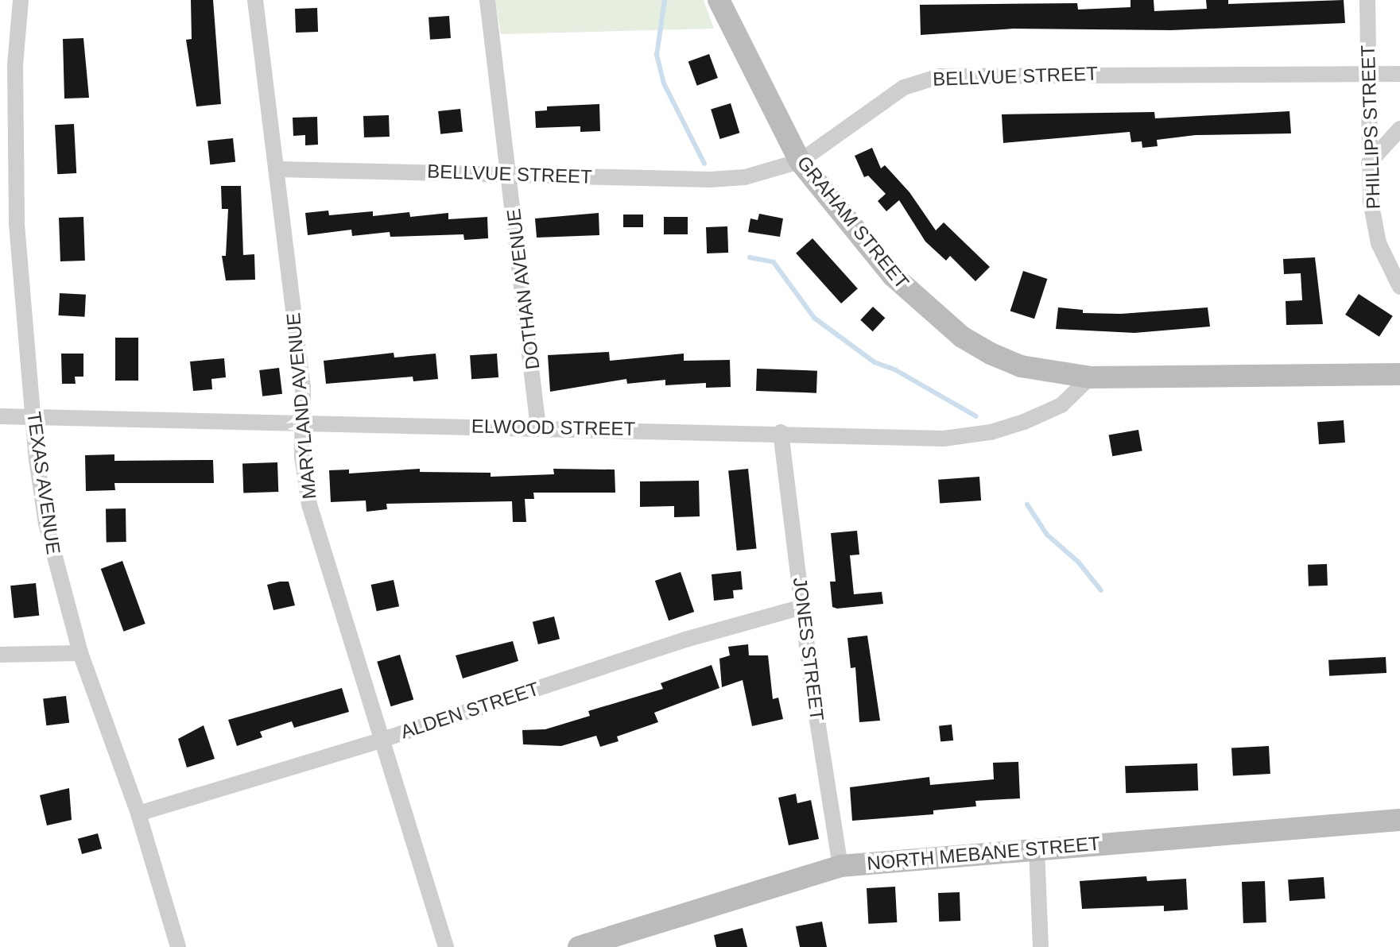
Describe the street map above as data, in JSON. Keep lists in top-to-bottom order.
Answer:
{
  "streets": {
    "street": [
      "BELLVUE STREET",
      "PHILLIPS STREET",
      "GRAHAM STREET",
      "DOTHAN AVENUE",
      "MARYLAND AVENUE",
      "ELWOOD STREET",
      "TEXAS AVENUE",
      "JONES STREET",
      "ALDEN STREET",
      "NORTH MEBANE STREET"
    ]
  },
  "crossings": [
    ["BELLVUE STREET", "PHILLIPS STREET"],
    ["BELLVUE STREET", "GRAHAM STREET"],
    ["BELLVUE STREET", "DOTHAN AVENUE"],
    ["BELLVUE STREET", "MARYLAND AVENUE"],
    ["GRAHAM STREET", "ELWOOD STREET"],
    ["DOTHAN AVENUE", "ELWOOD STREET"],
    ["MARYLAND AVENUE", "ELWOOD STREET"],
    ["MARYLAND AVENUE", "ALDEN STREET"],
    ["ELWOOD STREET", "TEXAS AVENUE"],
    ["ELWOOD STREET", "JONES STREET"],
    ["TEXAS AVENUE", "ALDEN STREET"],
    ["JONES STREET", "ALDEN STREET"],
    ["JONES STREET", "NORTH MEBANE STREET"]
  ]
}
